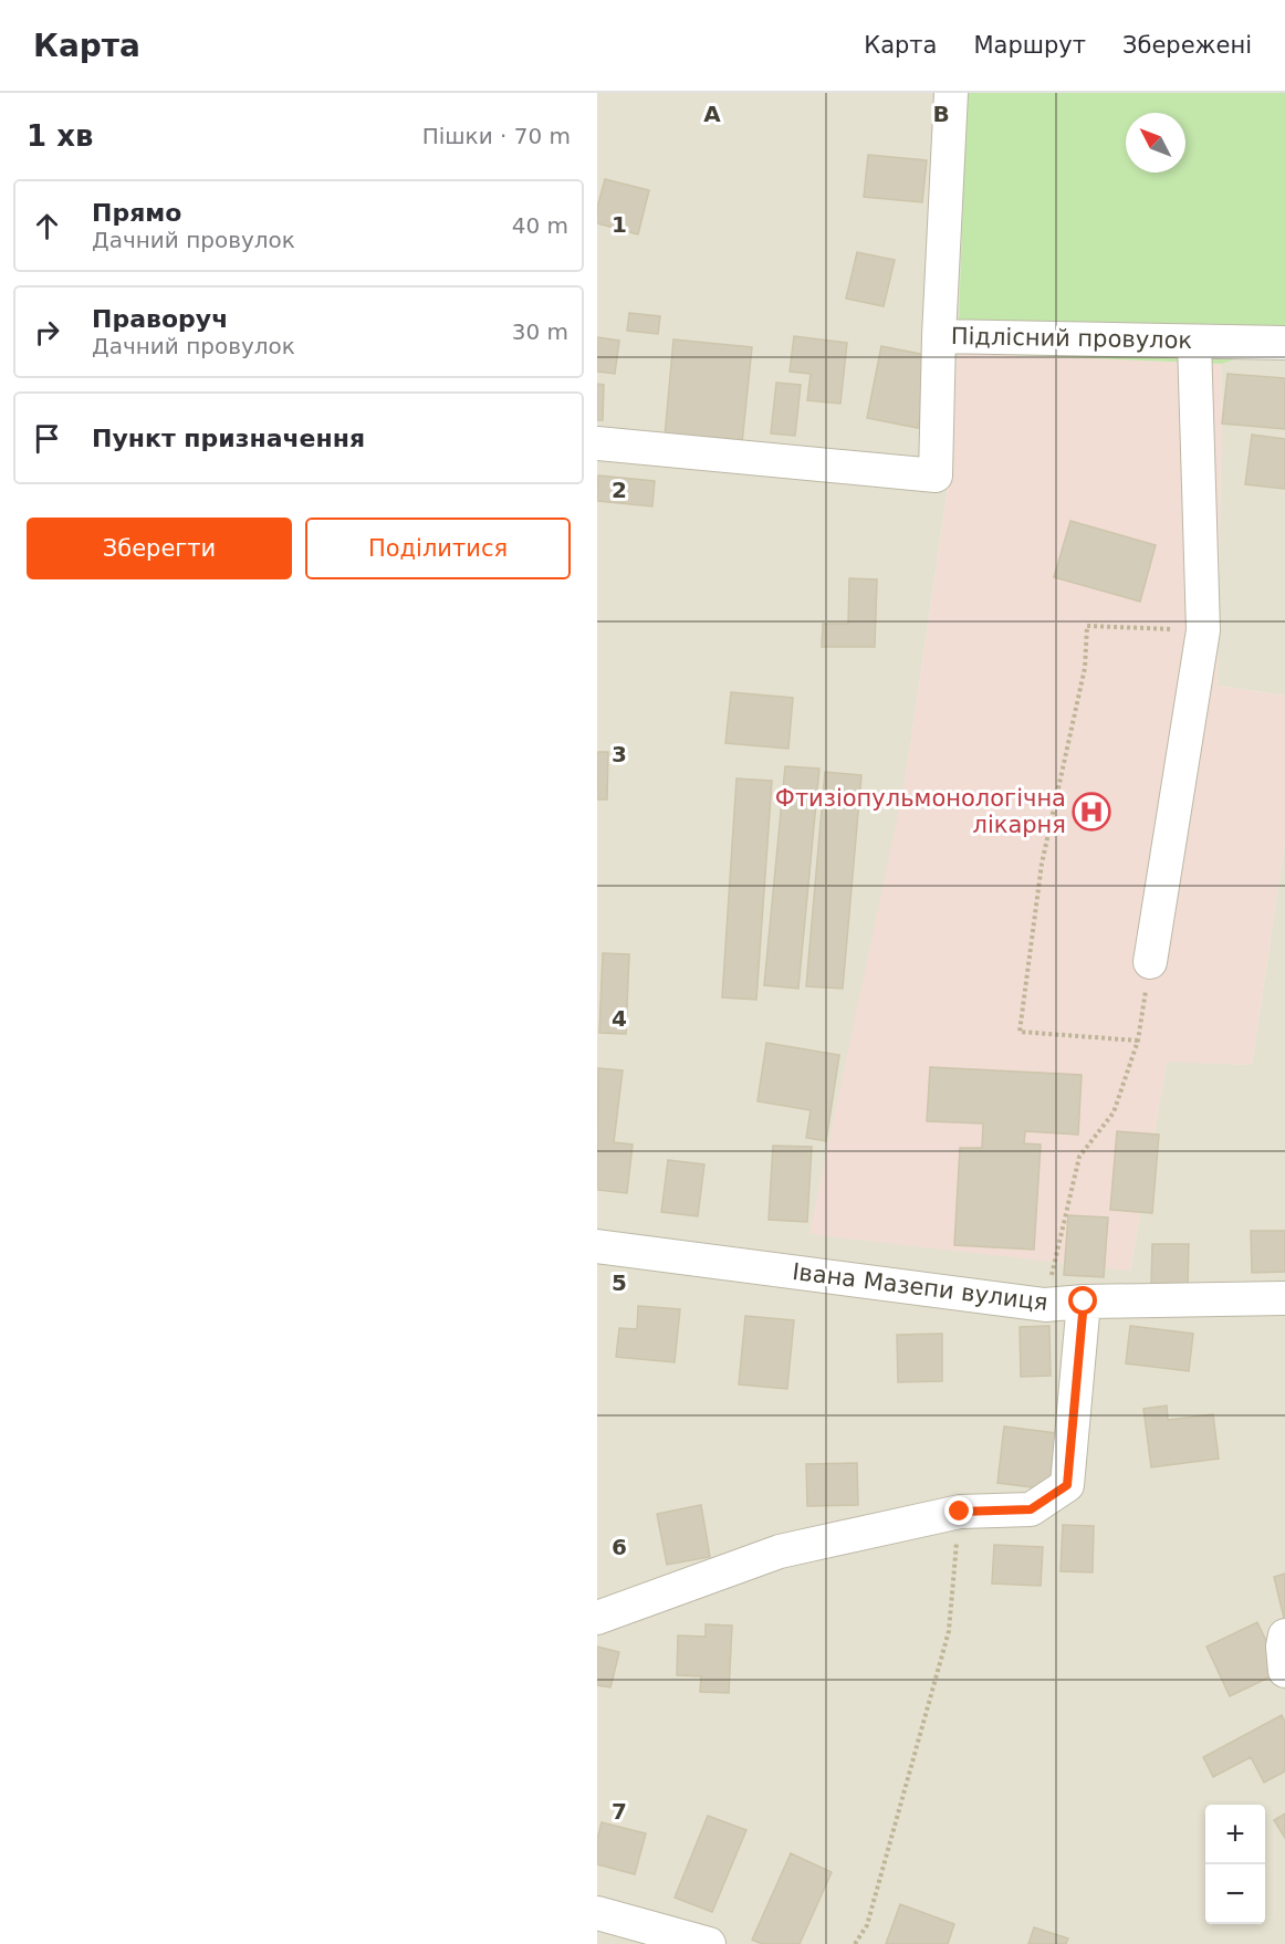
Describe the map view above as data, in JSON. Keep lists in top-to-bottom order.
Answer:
{
  "streets": {
    "street": ["Підлісний провулок", "Івана Мазепи вулиця"]
  },
  "places": {
    "hospital": ["Фтизіопульмонологічна лікарня"]
  },
  "north": "top left",
  "page": {
    "header": "Карта",
    "nav": ["Карта", "Маршрут", "Збережені"],
    "heading": ["1 хв", "Пішки · 70 m"],
    "list": [
      ["Прямо", "Дачний провулок", "40 m"],
      ["Праворуч", "Дачний провулок", "30 m"],
      "Пункт призначення"
    ],
    "buttons": ["Зберегти", "Поділитися"],
    "map_buttons": ["+", "−"]
  },
  "grid": {
    "columns": ["A", "B"],
    "rows": [
      "1",
      "2",
      "3",
      "4",
      "5",
      "6",
      "7"
    ]
  }
}
